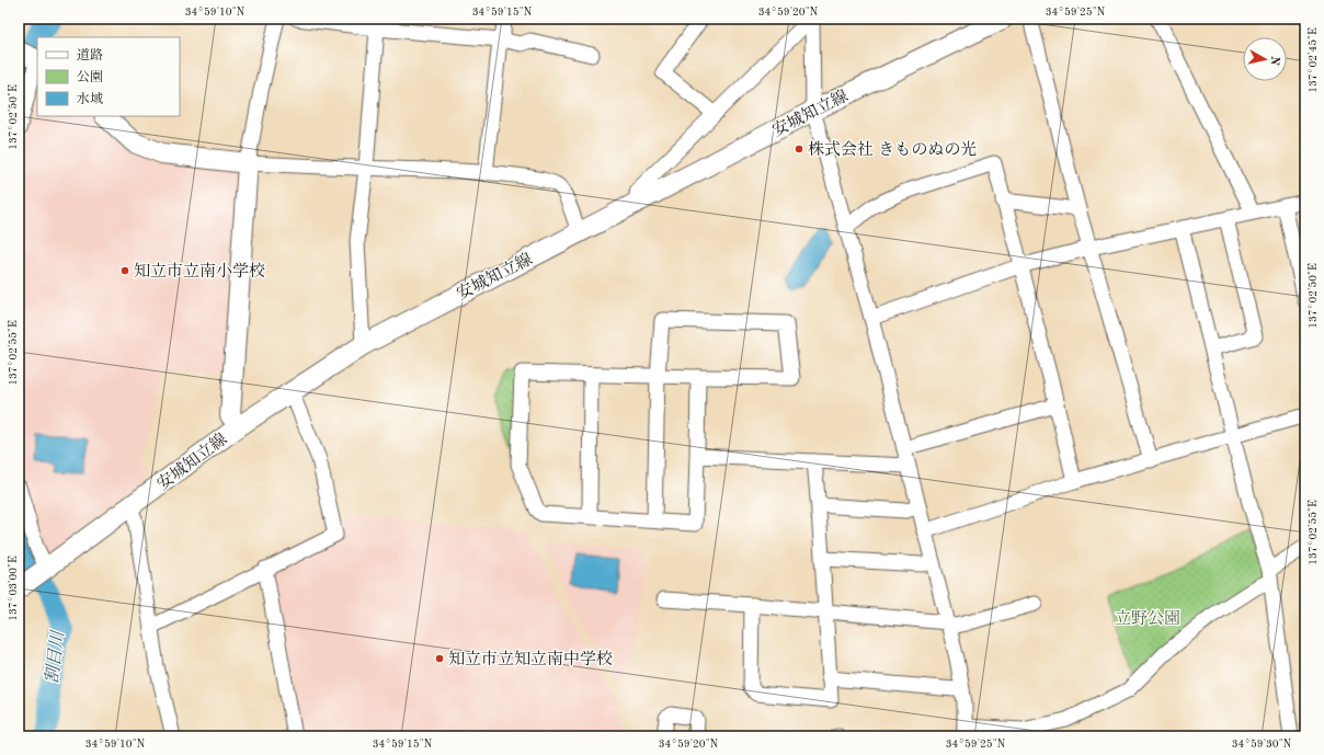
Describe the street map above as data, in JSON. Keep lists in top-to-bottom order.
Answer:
{
  "streets": {
    "main road": ["安城知立線"]
  },
  "water": ["割目川"],
  "parks": ["立野公園"],
  "places": ["株式会社 きものぬの光", "知立市立南小学校", "知立市立知立南中学校"],
  "legend": ["道路", "公園", "水域"],
  "north": "right",
  "coordinates": [
    "34°59'10\"N",
    "34°59'15\"N",
    "34°59'20\"N",
    "34°59'25\"N",
    "137°02'45\"E",
    "137°02'50\"E",
    "137°02'55\"E",
    "137°03'00\"E",
    "34°59'30\"N"
  ]
}
